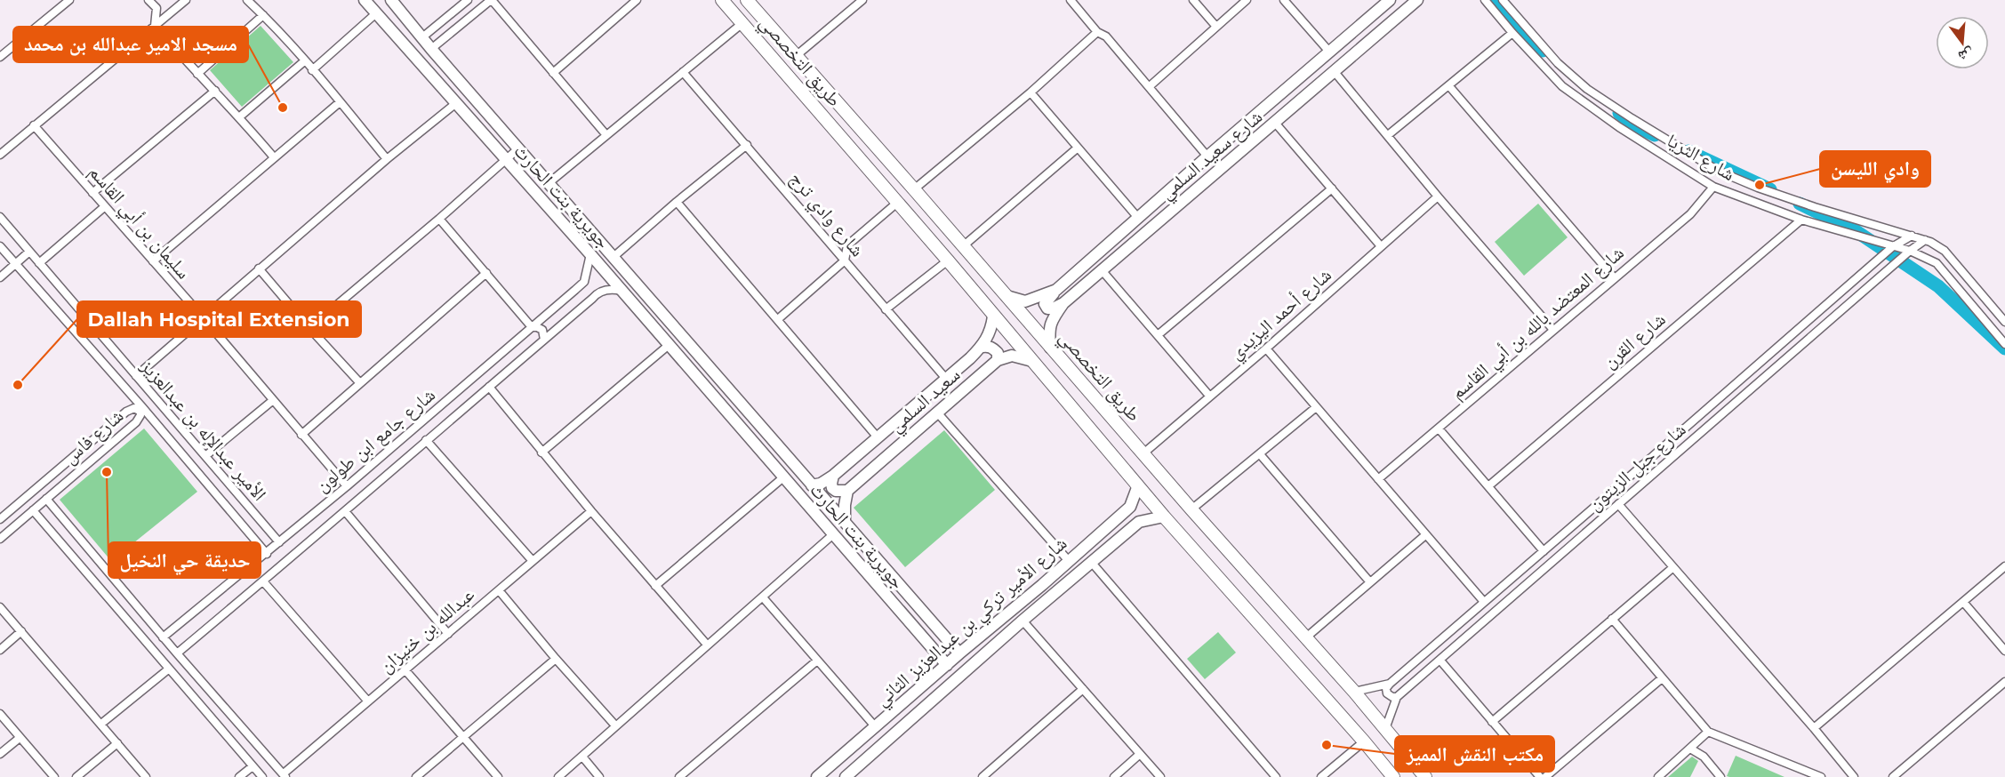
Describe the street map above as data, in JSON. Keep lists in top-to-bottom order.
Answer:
{
  "streets": {
    "main road": ["طريق التخصصي"],
    "street": [
      "شارع سعيد السلمي",
      "شارع الثريا",
      "جويرية بنت الحارث",
      "شارع وادي ترج",
      "سليمان بن أبي القاسم",
      "شارع أحمد اليزيدي",
      "شارع المعتضد بالله بن أبي القاسم",
      "شارع القرن",
      "سعيد السلمي",
      "الأمير عبدالإله بن عبدالعزيز",
      "شارع فاس",
      "شارع جامع ابن طولون",
      "شارع جبل الزيتون",
      "شارع الأمير تركي بن عبدالعزيز الثاني",
      "عبدالله بن خنيزان"
    ]
  },
  "crossings": [
    ["طريق التخصصي", "شارع سعيد السلمي"],
    ["طريق التخصصي", "شارع أحمد اليزيدي"],
    ["طريق التخصصي", "سعيد السلمي"],
    ["طريق التخصصي", "شارع جبل الزيتون"],
    ["طريق التخصصي", "شارع الأمير تركي بن عبدالعزيز الثاني"],
    ["شارع الثريا", "شارع المعتضد بالله بن أبي القاسم"],
    ["شارع الثريا", "شارع القرن"],
    ["شارع الثريا", "شارع جبل الزيتون"],
    ["جويرية بنت الحارث", "سعيد السلمي"],
    ["جويرية بنت الحارث", "شارع جامع ابن طولون"],
    ["جويرية بنت الحارث", "شارع الأمير تركي بن عبدالعزيز الثاني"],
    ["شارع وادي ترج", "سعيد السلمي"],
    ["سليمان بن أبي القاسم", "شارع جامع ابن طولون"],
    ["الأمير عبدالإله بن عبدالعزيز", "شارع جامع ابن طولون"]
  ],
  "places": [
    "مسجد الامير عبدالله بن محمد",
    "وادي الليسن",
    "Dallah Hospital Extension",
    "حديقة حي النخيل",
    "مكتب النقش المميز"
  ],
  "north": "bottom"
}
